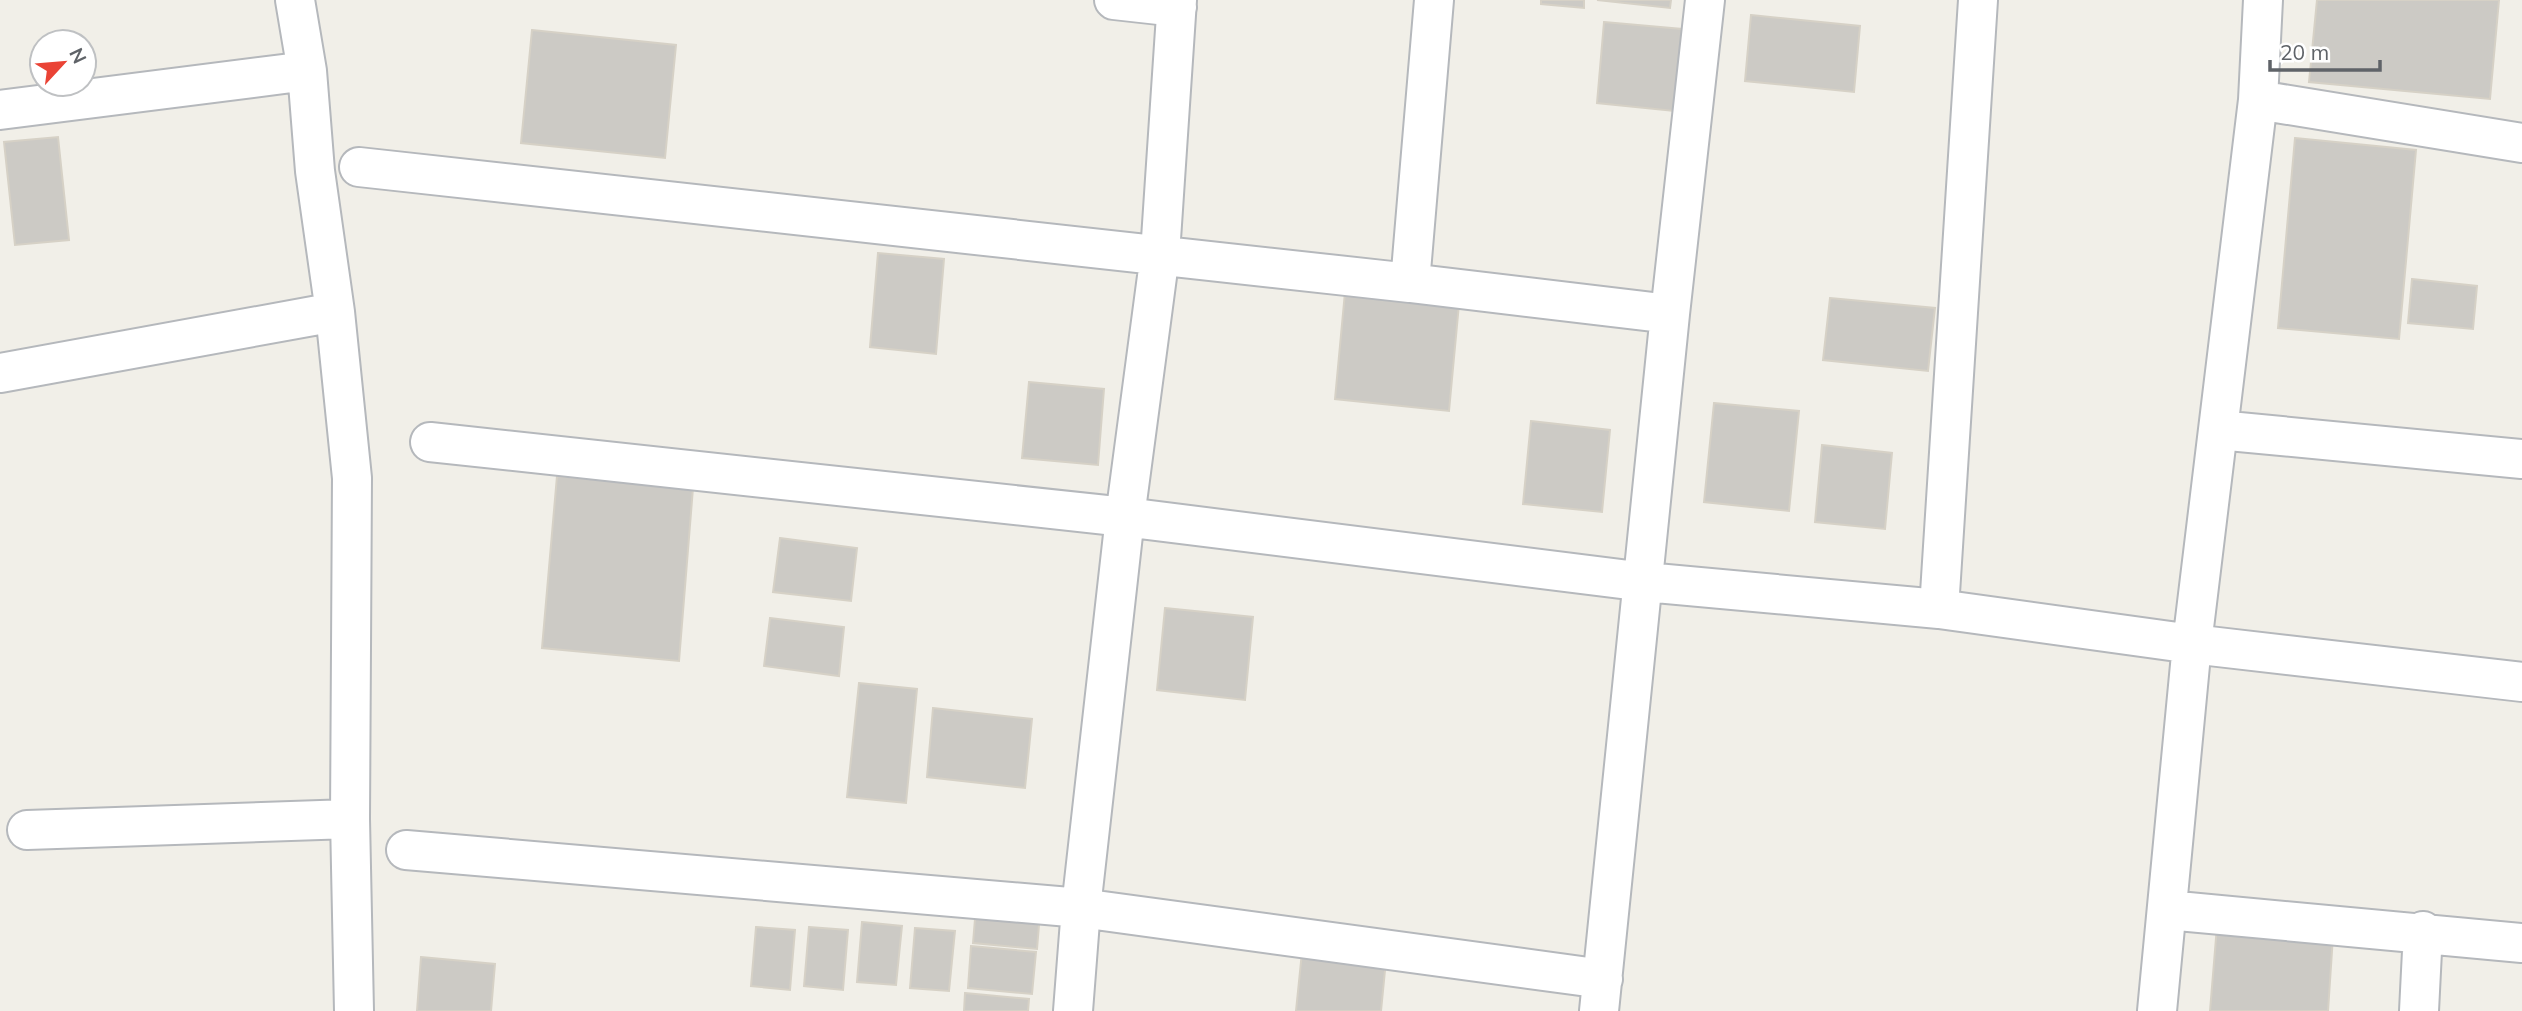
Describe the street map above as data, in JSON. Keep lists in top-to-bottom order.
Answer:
{
  "scale_bar": "20 m",
  "north": "top right"
}
